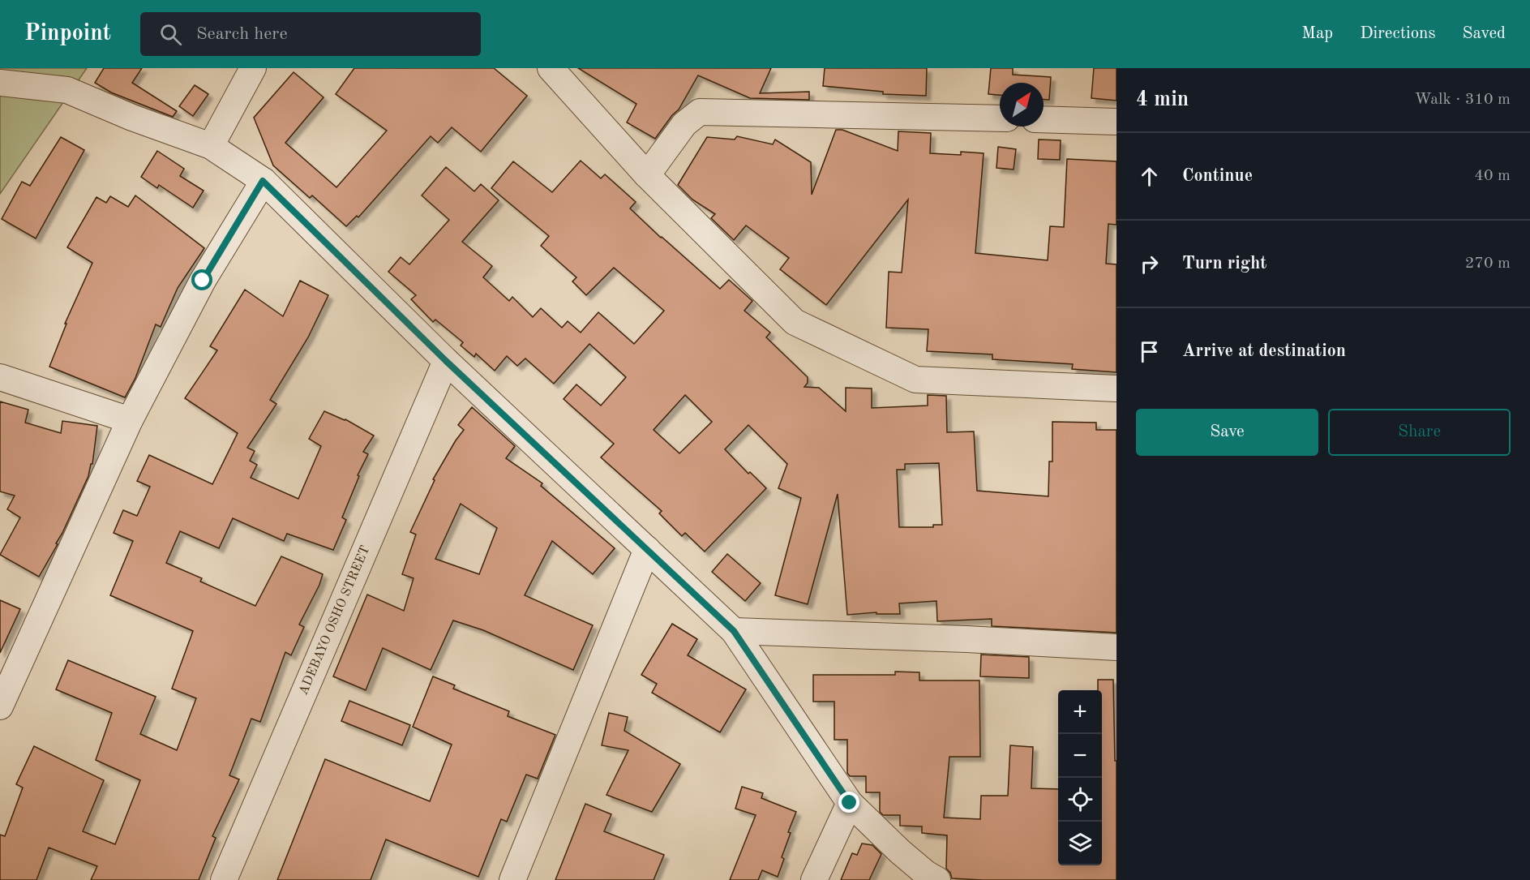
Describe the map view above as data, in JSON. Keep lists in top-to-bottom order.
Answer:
{
  "streets": {
    "street": ["ADEBAYO OSHO STREET"]
  },
  "north": "top right",
  "page": {
    "header": "Pinpoint",
    "search": "Search here",
    "nav": ["Map", "Directions", "Saved"],
    "heading": ["4 min", "Walk · 310 m"],
    "list": [
      ["Continue", "40 m"],
      ["Turn right", "270 m"],
      "Arrive at destination"
    ],
    "buttons": ["Save", "Share"],
    "map_buttons": ["+", "−"]
  }
}
